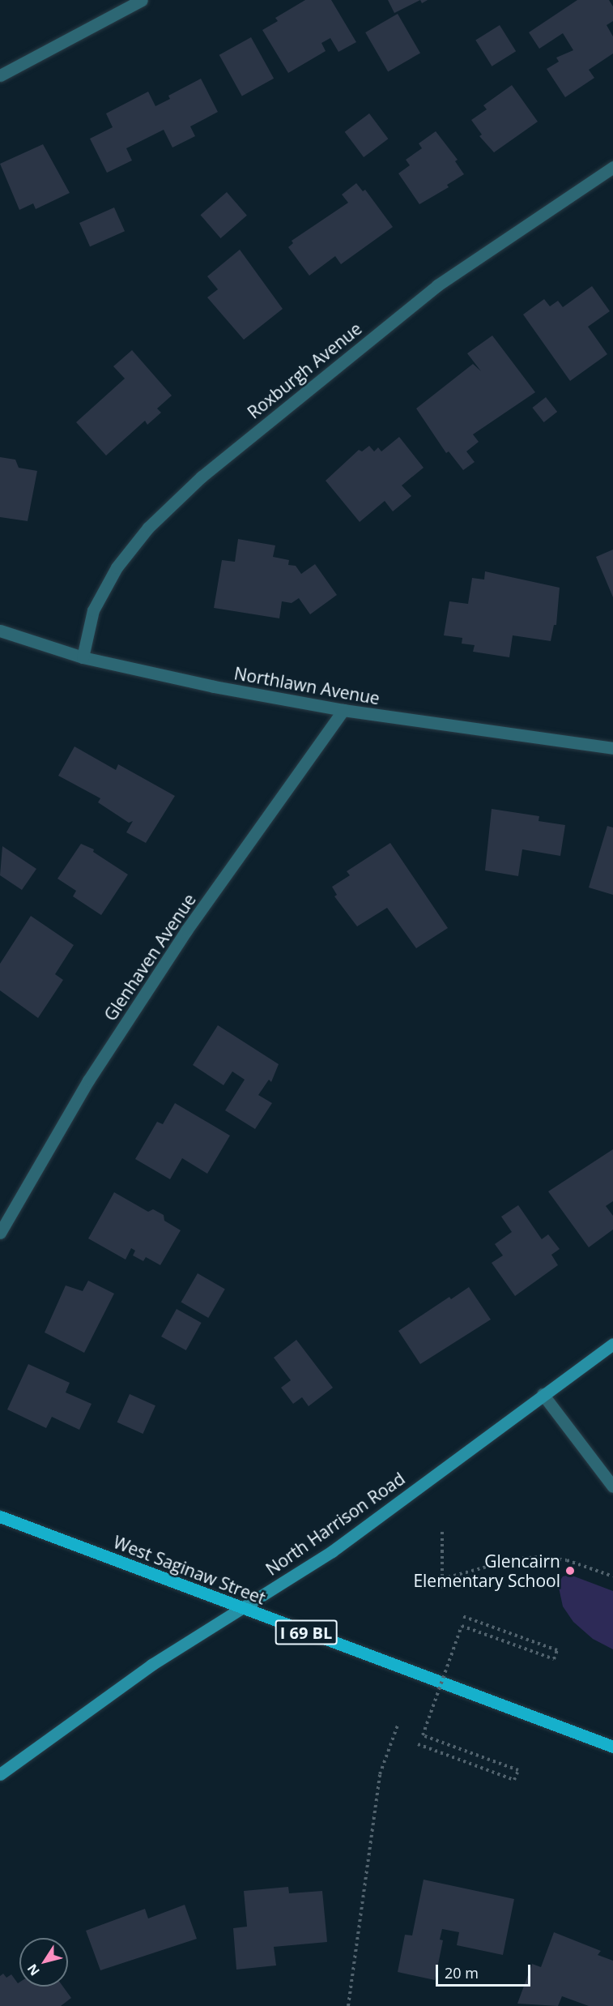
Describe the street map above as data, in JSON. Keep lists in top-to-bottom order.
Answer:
{
  "streets": {
    "main road": ["West Saginaw Street", "I 69 BL"],
    "street": [
      "Roxburgh Avenue",
      "Northlawn Avenue",
      "Glenhaven Avenue",
      "North Harrison Road"
    ]
  },
  "crossings": [
    ["Roxburgh Avenue", "Northlawn Avenue"],
    ["Northlawn Avenue", "Glenhaven Avenue"],
    ["North Harrison Road", "West Saginaw Street"]
  ],
  "places": ["Glencairn Elementary School"],
  "scale_bar": "20 m",
  "north": "bottom left"
}
